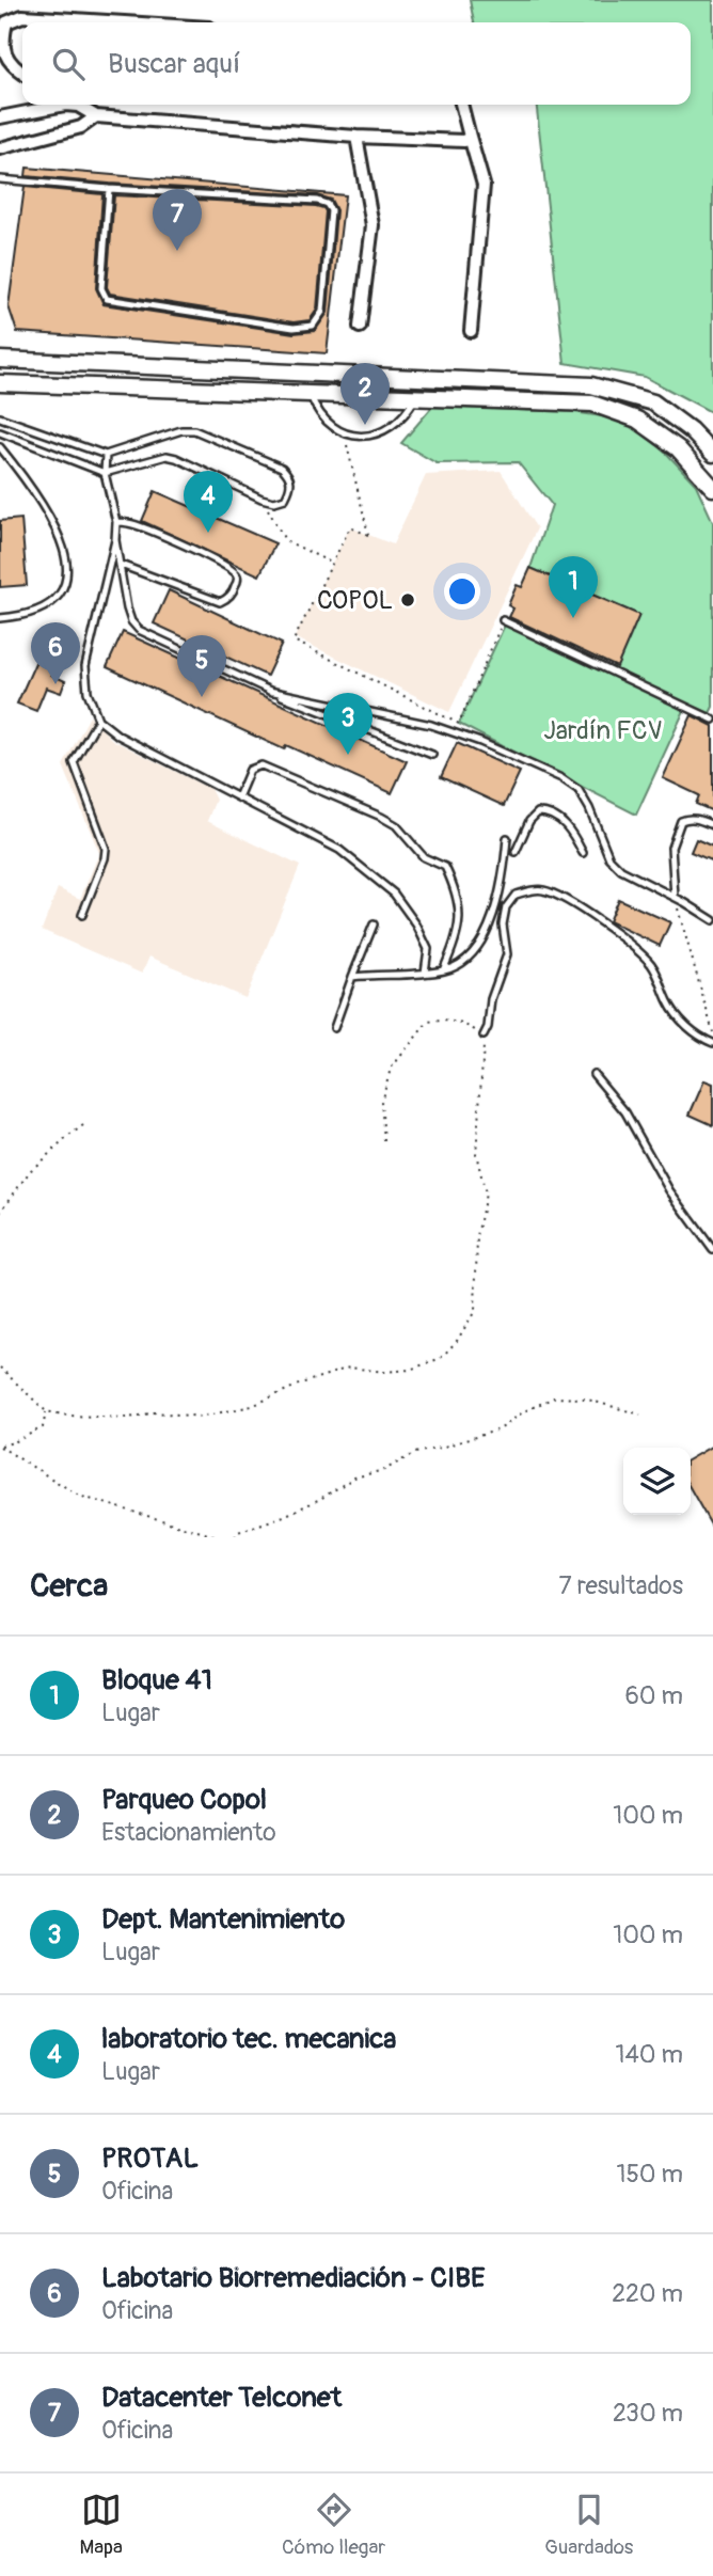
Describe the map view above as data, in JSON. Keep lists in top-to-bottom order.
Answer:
{
  "parks": ["Jardín FCV"],
  "places": ["COPOL"],
  "page": {
    "search": "Buscar aquí",
    "pins": [
      "7",
      "2",
      "4",
      "1",
      "6",
      "5",
      "3"
    ],
    "heading": ["Cerca", "7 resultados"],
    "list": [
      {
        "mark": "1",
        "name": "Bloque 41",
        "note": "Lugar",
        "value": "60 m"
      },
      {
        "mark": "2",
        "name": "Parqueo Copol",
        "note": "Estacionamiento",
        "value": "100 m"
      },
      {
        "mark": "3",
        "name": "Dept. Mantenimiento",
        "note": "Lugar",
        "value": "100 m"
      },
      {
        "mark": "4",
        "name": "laboratorio tec. mecanica",
        "note": "Lugar",
        "value": "140 m"
      },
      {
        "mark": "5",
        "name": "PROTAL",
        "note": "Oficina",
        "value": "150 m"
      },
      {
        "mark": "6",
        "name": "Labotario Biorremediación - CIBE",
        "note": "Oficina",
        "value": "220 m"
      },
      {
        "mark": "7",
        "name": "Datacenter Telconet",
        "note": "Oficina",
        "value": "230 m"
      }
    ],
    "nav": ["Mapa", "Cómo llegar", "Guardados"]
  }
}
